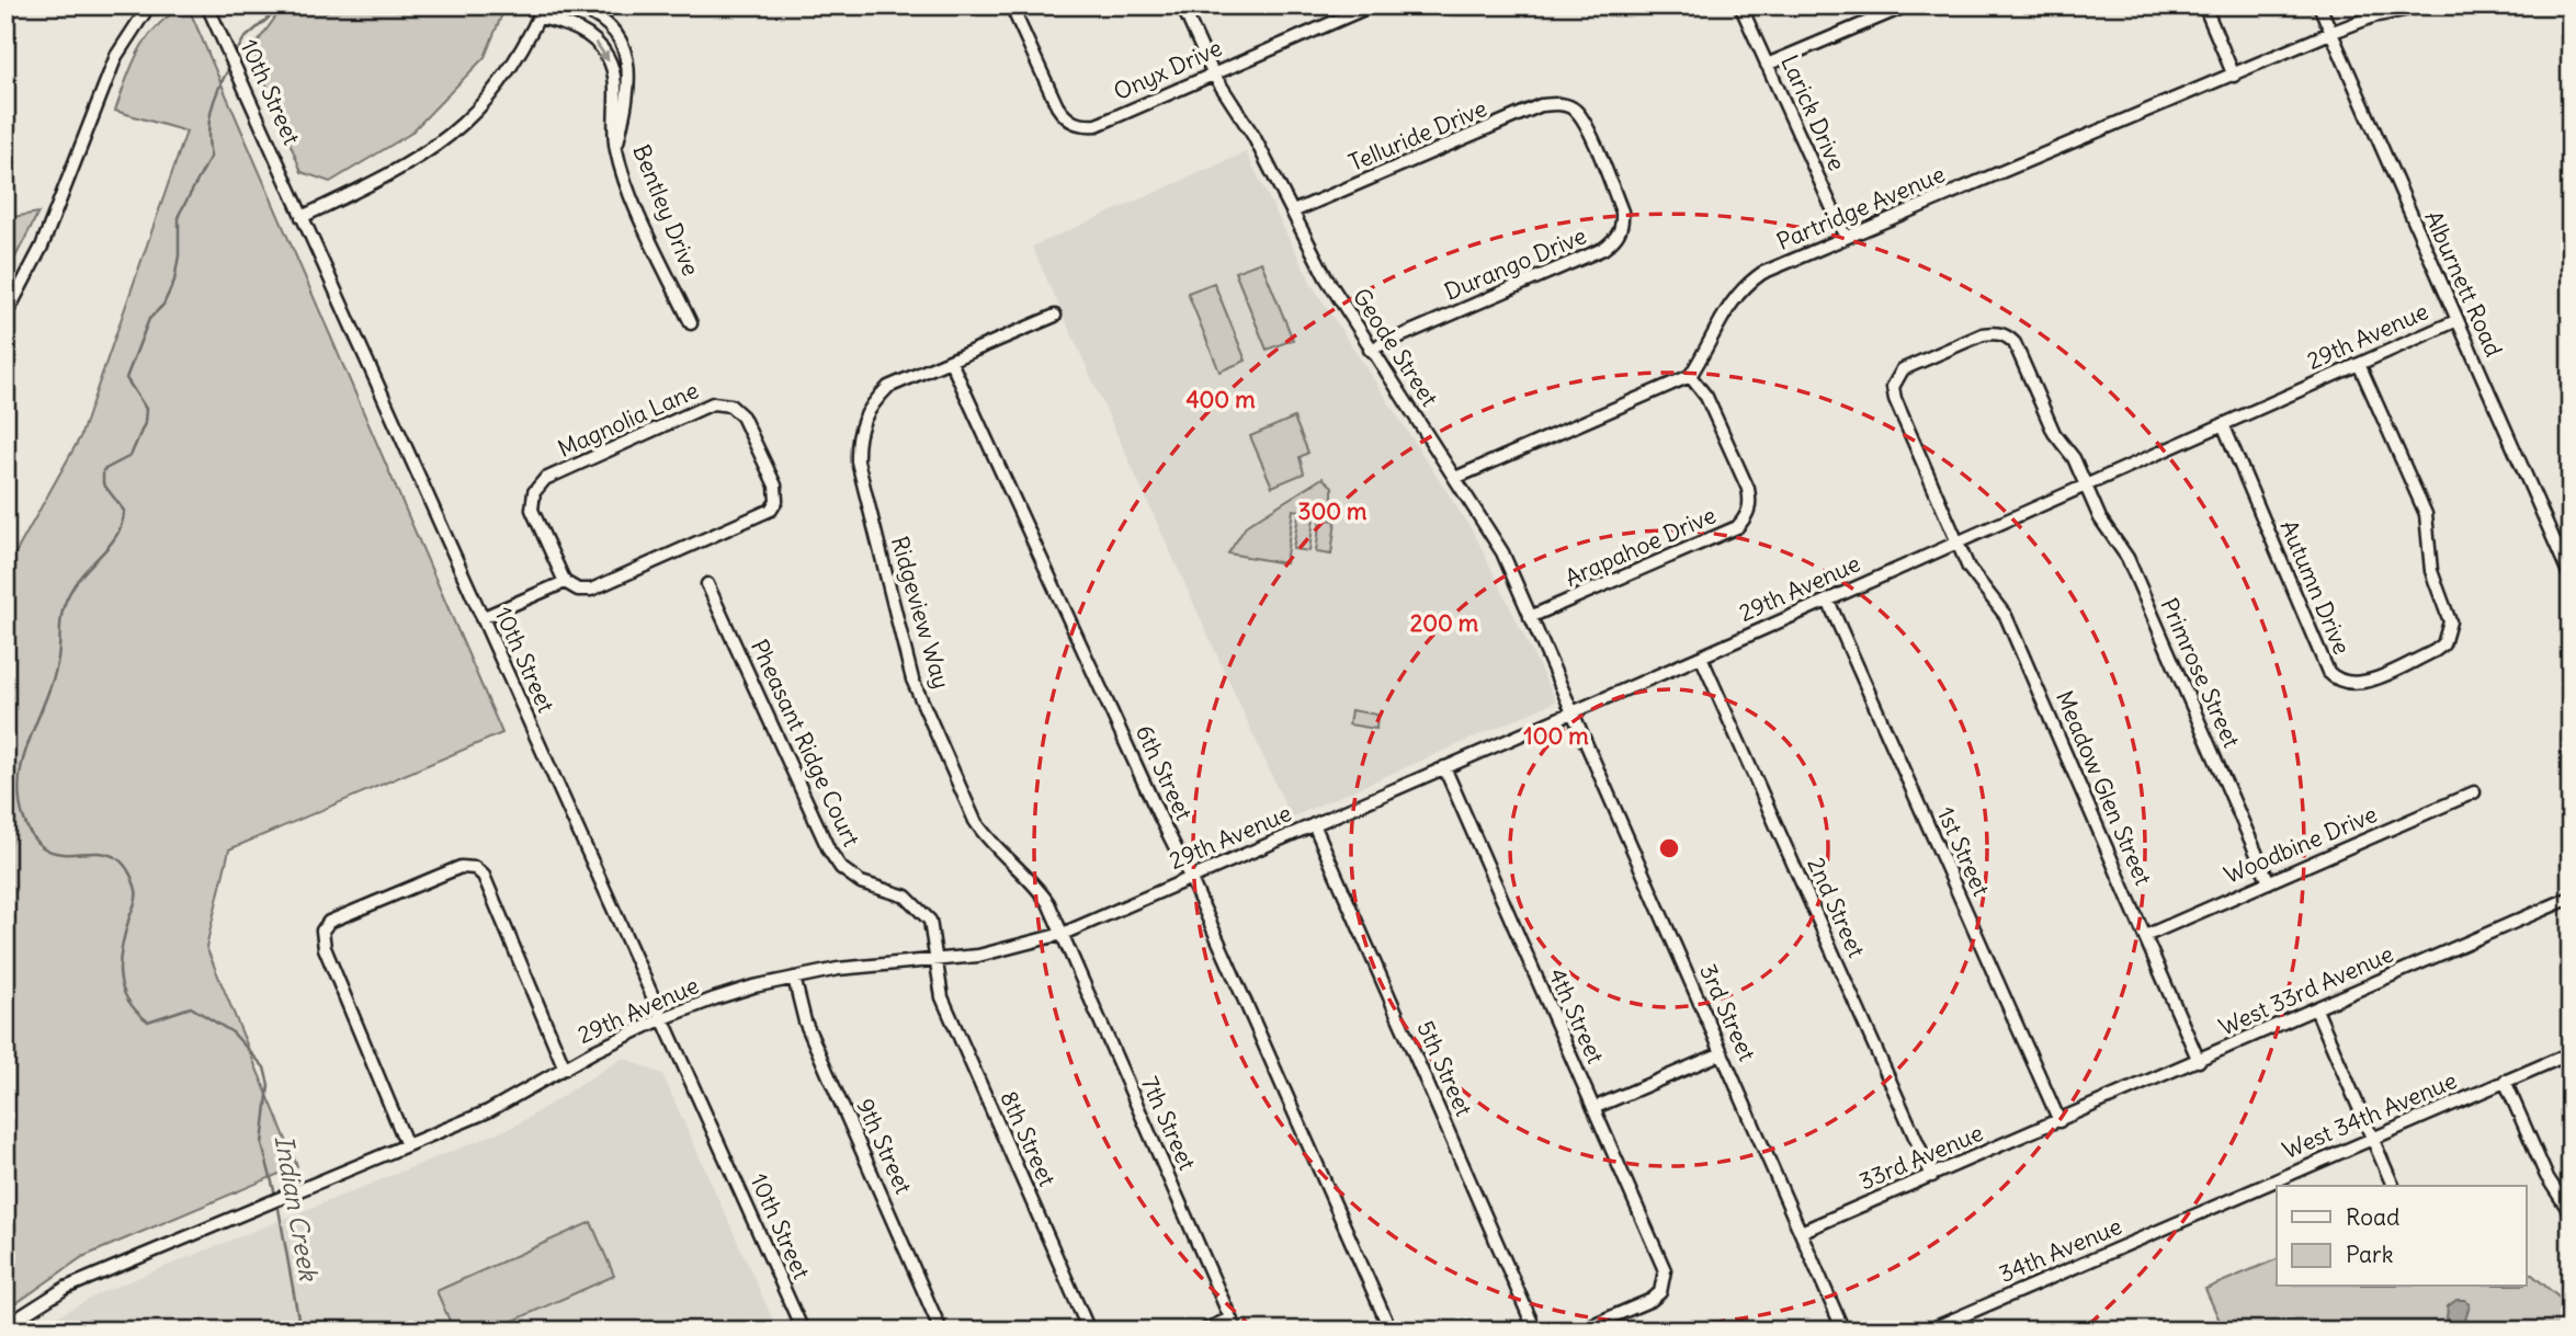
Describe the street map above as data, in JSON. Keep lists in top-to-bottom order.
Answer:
{
  "streets": {
    "street": [
      "Onyx Drive",
      "10th Street",
      "Larick Drive",
      "Telluride Drive",
      "Partridge Avenue",
      "Bentley Drive",
      "Durango Drive",
      "Alburnett Road",
      "29th Avenue",
      "Geode Street",
      "Magnolia Lane",
      "Arapahoe Drive",
      "Autumn Drive",
      "Ridgeview Way",
      "Primrose Street",
      "Pheasant Ridge Court",
      "6th Street",
      "Meadow Glen Street",
      "Woodbine Drive",
      "1st Street",
      "2nd Street",
      "West 33rd Avenue",
      "3rd Street",
      "4th Street",
      "5th Street",
      "West 34th Avenue",
      "7th Street",
      "8th Street",
      "9th Street",
      "33rd Avenue",
      "34th Avenue"
    ]
  },
  "crossings": [
    ["Onyx Drive", "Geode Street"],
    ["10th Street", "29th Avenue"],
    ["Larick Drive", "Partridge Avenue"],
    ["Telluride Drive", "Durango Drive"],
    ["Telluride Drive", "Geode Street"],
    ["Partridge Avenue", "Alburnett Road"],
    ["Partridge Avenue", "Arapahoe Drive"],
    ["Durango Drive", "Geode Street"],
    ["Alburnett Road", "29th Avenue"],
    ["29th Avenue", "Geode Street"],
    ["29th Avenue", "Autumn Drive"],
    ["29th Avenue", "Ridgeview Way"],
    ["29th Avenue", "Primrose Street"],
    ["29th Avenue", "Pheasant Ridge Court"],
    ["29th Avenue", "6th Street"],
    ["29th Avenue", "Meadow Glen Street"],
    ["29th Avenue", "1st Street"],
    ["29th Avenue", "2nd Street"],
    ["29th Avenue", "3rd Street"],
    ["29th Avenue", "4th Street"],
    ["29th Avenue", "5th Street"],
    ["29th Avenue", "7th Street"],
    ["29th Avenue", "8th Street"],
    ["29th Avenue", "9th Street"],
    ["Geode Street", "Arapahoe Drive"],
    ["Geode Street", "3rd Street"],
    ["Ridgeview Way", "6th Street"],
    ["Ridgeview Way", "7th Street"],
    ["Primrose Street", "Meadow Glen Street"],
    ["Primrose Street", "Woodbine Drive"],
    ["Pheasant Ridge Court", "8th Street"],
    ["Meadow Glen Street", "Woodbine Drive"],
    ["Meadow Glen Street", "West 33rd Avenue"],
    ["1st Street", "West 33rd Avenue"],
    ["1st Street", "33rd Avenue"],
    ["2nd Street", "33rd Avenue"],
    ["West 33rd Avenue", "33rd Avenue"],
    ["3rd Street", "33rd Avenue"],
    ["West 34th Avenue", "34th Avenue"]
  ],
  "one_way": ["Bentley Drive"],
  "water": ["Indian Creek"],
  "legend": ["Road", "Park"],
  "rings": [
    "400 m",
    "300 m",
    "200 m",
    "100 m"
  ]
}
